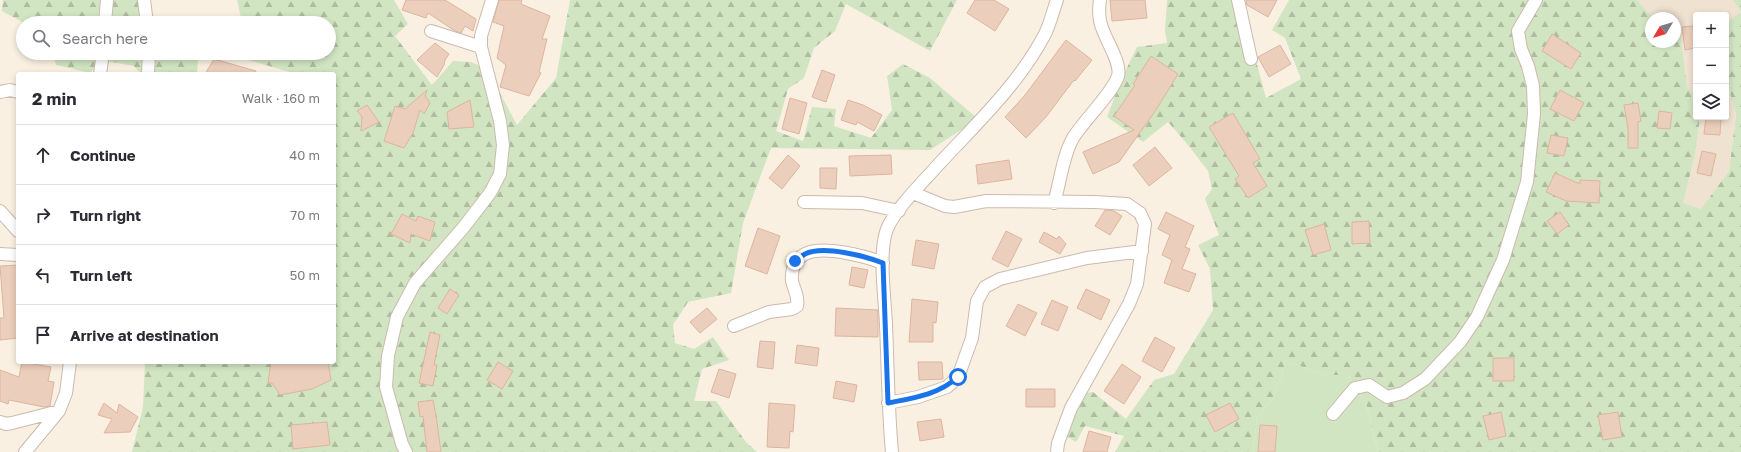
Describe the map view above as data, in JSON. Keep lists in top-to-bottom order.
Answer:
{
  "north": "bottom left",
  "page": {
    "map_buttons": ["+", "−"],
    "search": "Search here",
    "heading": ["2 min", "Walk · 160 m"],
    "list": [
      ["Continue", "40 m"],
      ["Turn right", "70 m"],
      ["Turn left", "50 m"],
      "Arrive at destination"
    ]
  }
}
